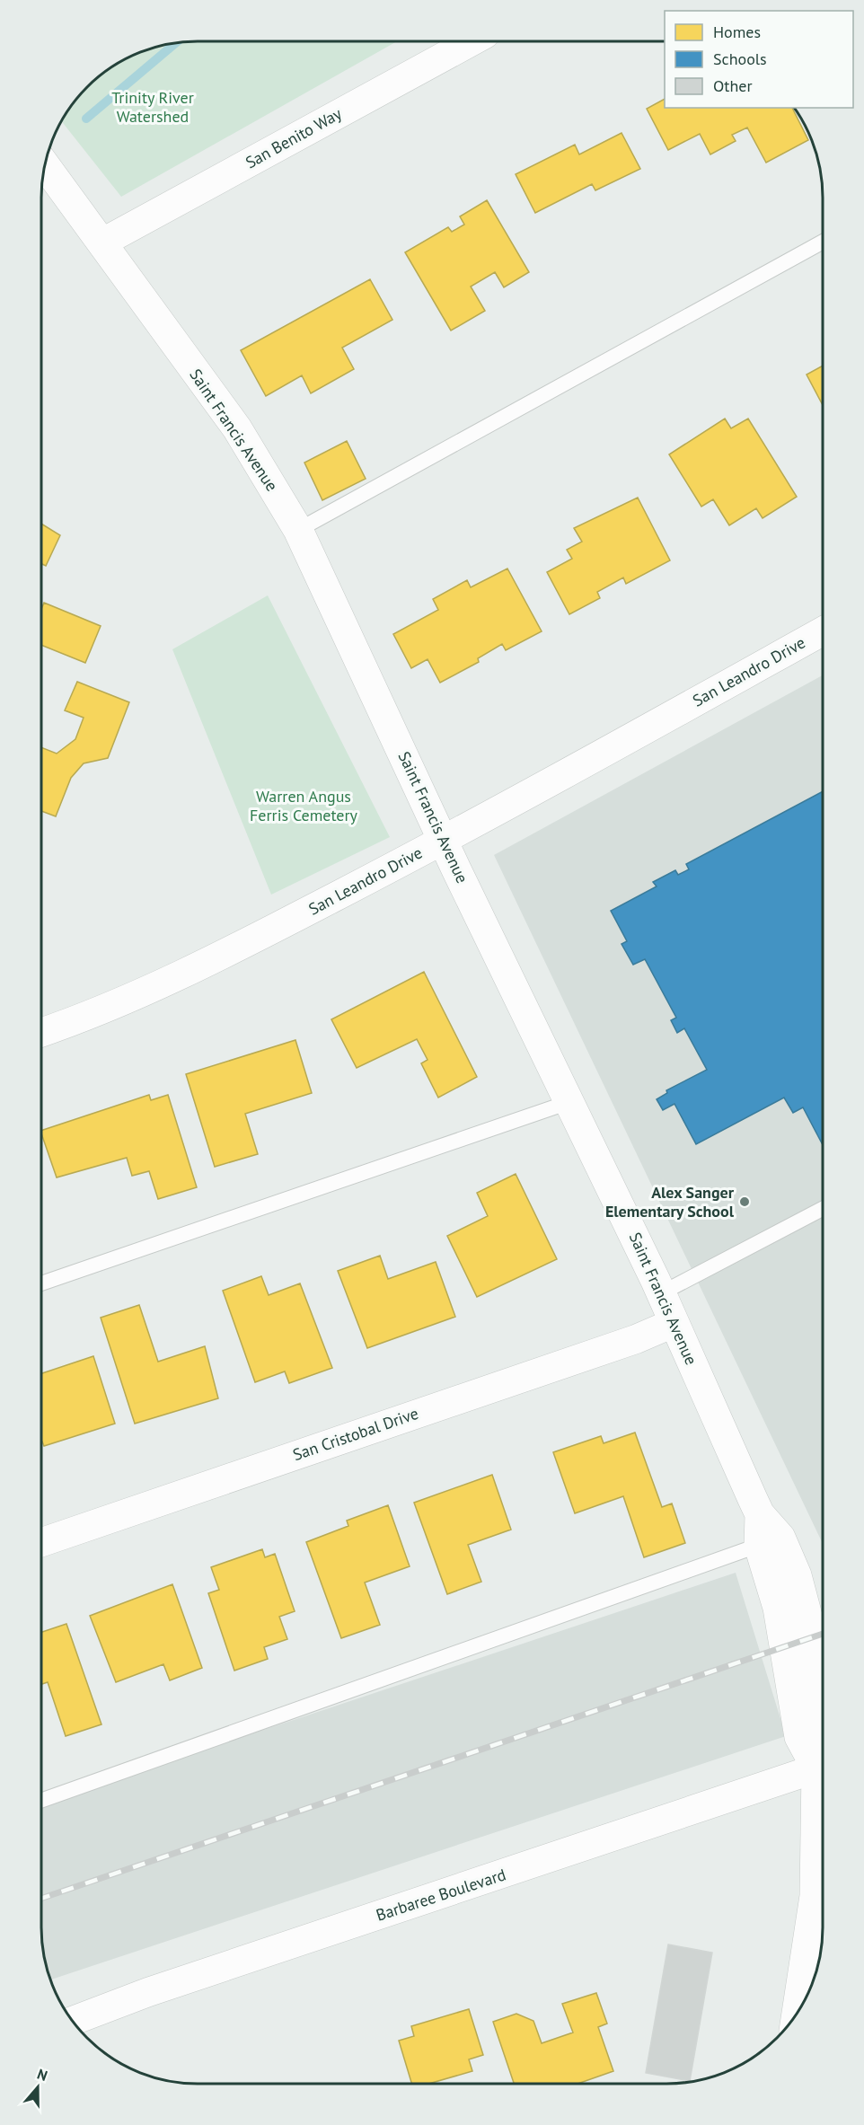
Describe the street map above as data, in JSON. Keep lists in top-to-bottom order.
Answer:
{
  "streets": {
    "street": [
      "San Benito Way",
      "Saint Francis Avenue",
      "San Leandro Drive",
      "San Cristobal Drive",
      "Barbaree Boulevard"
    ]
  },
  "crossings": [
    ["San Benito Way", "Saint Francis Avenue"],
    ["Saint Francis Avenue", "San Leandro Drive"],
    ["Saint Francis Avenue", "San Cristobal Drive"],
    ["Saint Francis Avenue", "Barbaree Boulevard"]
  ],
  "parks": ["Trinity River Watershed", "Warren Angus Ferris Cemetery"],
  "places": ["Alex Sanger Elementary School"],
  "legend": ["Homes", "Schools", "Other"],
  "north": "top"
}
